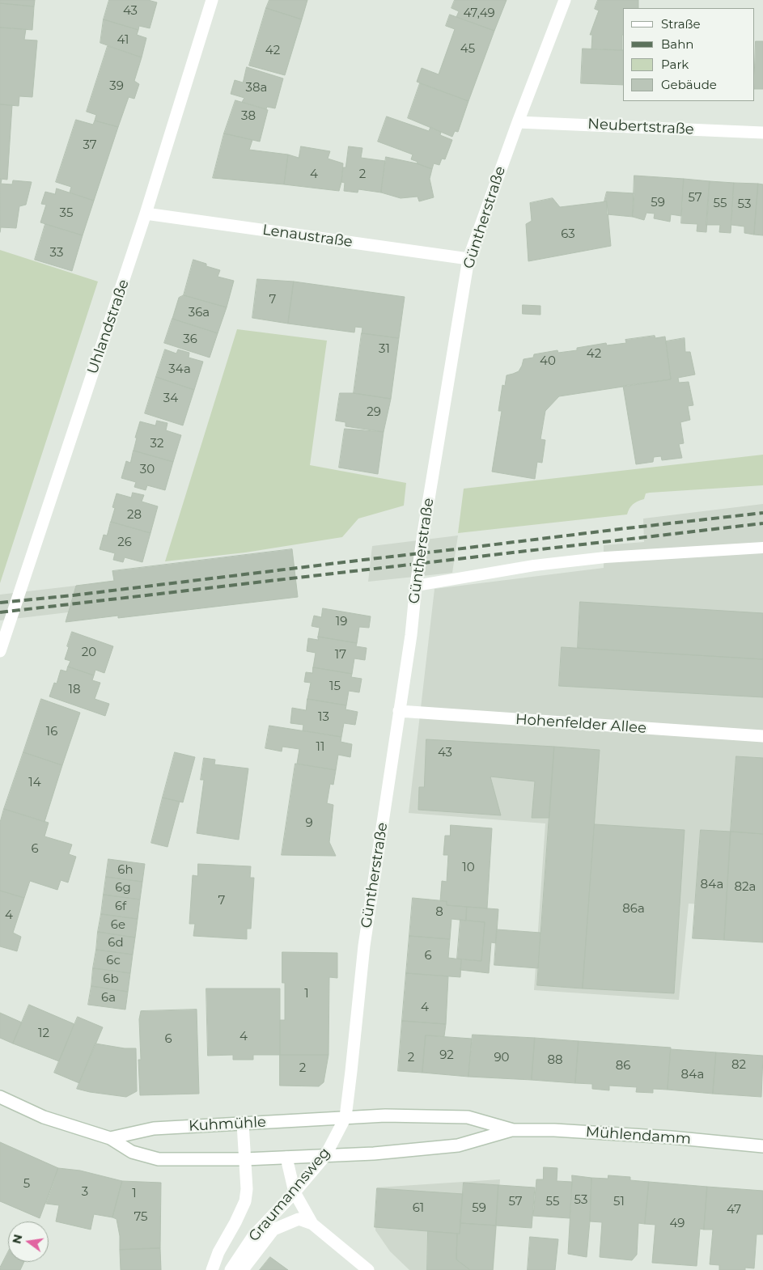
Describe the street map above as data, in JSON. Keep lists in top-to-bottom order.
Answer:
{
  "streets": {
    "street": [
      "Neubertstraße",
      "Güntherstraße",
      "Lenaustraße",
      "Uhlandstraße",
      "Hohenfelder Allee",
      "Kuhmühle",
      "Mühlendamm",
      "Graumannsweg"
    ]
  },
  "crossings": [
    ["Neubertstraße", "Güntherstraße"],
    ["Güntherstraße", "Lenaustraße"],
    ["Güntherstraße", "Hohenfelder Allee"],
    ["Güntherstraße", "Kuhmühle"],
    ["Güntherstraße", "Mühlendamm"],
    ["Güntherstraße", "Graumannsweg"],
    ["Lenaustraße", "Uhlandstraße"],
    ["Kuhmühle", "Mühlendamm"],
    ["Kuhmühle", "Graumannsweg"],
    ["Mühlendamm", "Graumannsweg"]
  ],
  "house_numbers": [
    "43",
    "47,49",
    "41",
    "45",
    "42",
    "39",
    "38a",
    "38",
    "37",
    "4",
    "2",
    "57",
    "59",
    "55",
    "53",
    "35",
    "63",
    "33",
    "7",
    "36a",
    "36",
    "31",
    "42",
    "40",
    "34a",
    "34",
    "29",
    "32",
    "30",
    "28",
    "26",
    "19",
    "20",
    "17",
    "15",
    "18",
    "13",
    "16",
    "11",
    "43",
    "14",
    "9",
    "6",
    "10",
    "6h",
    "84a",
    "82a",
    "6g",
    "7",
    "6f",
    "86a",
    "8",
    "4",
    "6e",
    "6d",
    "6",
    "6c",
    "6b",
    "1",
    "6a",
    "4",
    "12",
    "4",
    "6",
    "92",
    "2",
    "90",
    "88",
    "82",
    "86",
    "2",
    "84a",
    "5",
    "3",
    "1",
    "53",
    "57",
    "55",
    "51",
    "61",
    "59",
    "47",
    "75",
    "49"
  ],
  "legend": [
    "Straße",
    "Bahn",
    "Park",
    "Gebäude"
  ],
  "north": "left"
}
